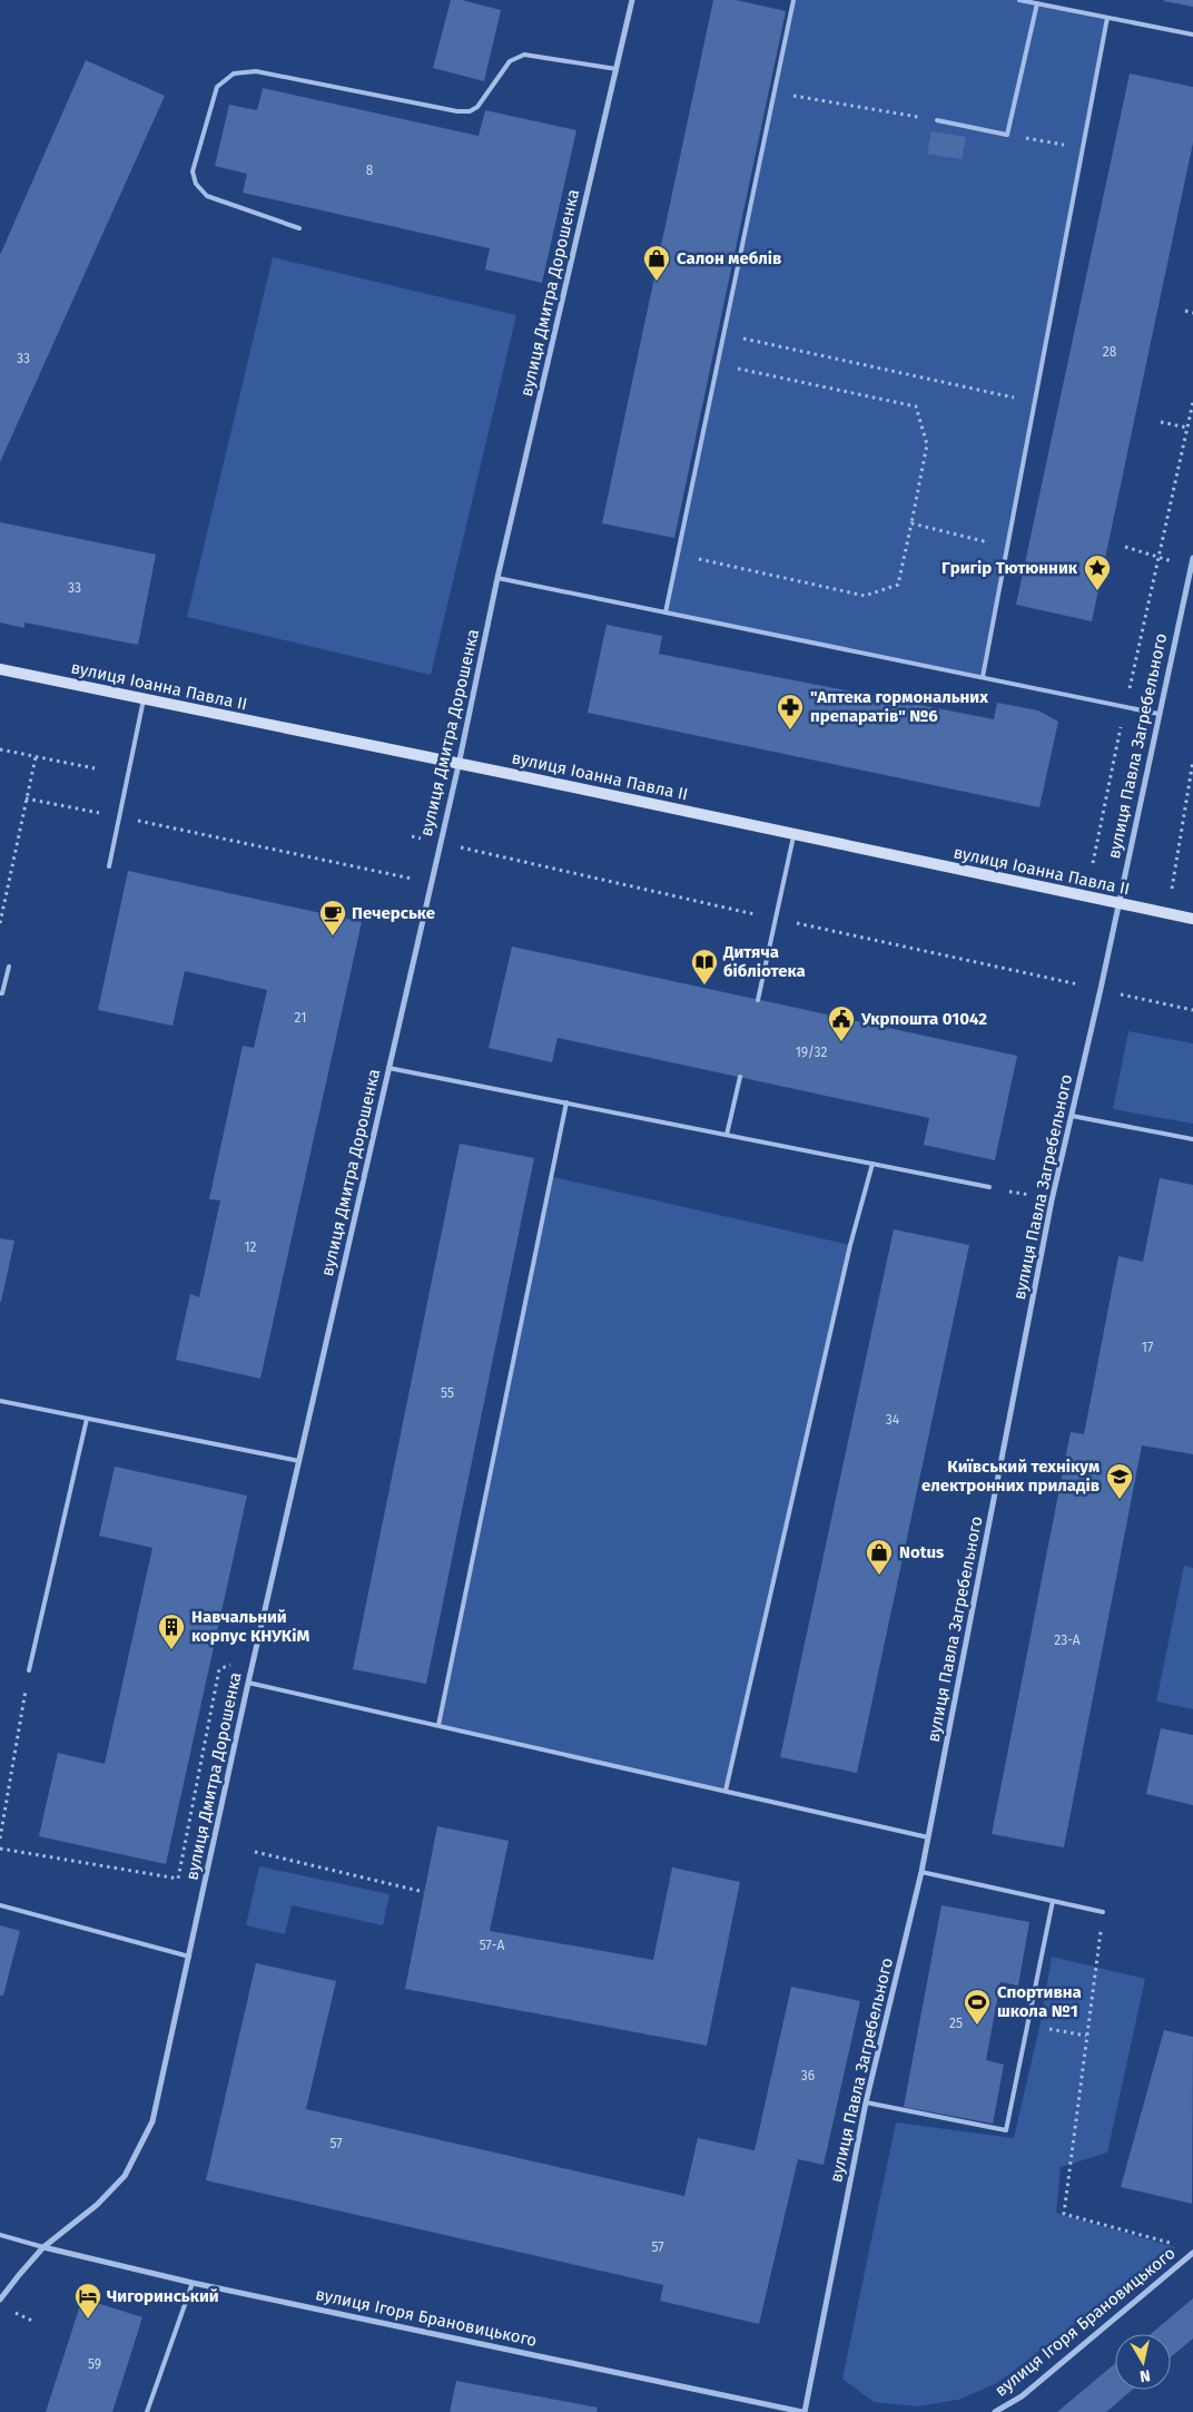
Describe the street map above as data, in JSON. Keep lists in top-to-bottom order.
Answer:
{
  "streets": {
    "street": [
      "вулиця Дмитра Дорошенка",
      "вулиця Іоанна Павла II",
      "вулиця Павла Загребельного",
      "вулиця Ігоря Брановицького"
    ]
  },
  "crossings": [
    ["вулиця Дмитра Дорошенка", "вулиця Іоанна Павла II"],
    ["вулиця Дмитра Дорошенка", "вулиця Ігоря Брановицького"],
    ["вулиця Іоанна Павла II", "вулиця Павла Загребельного"],
    ["вулиця Павла Загребельного", "вулиця Ігоря Брановицького"]
  ],
  "places": {
    "shop": ["Салон меблів", "Notus"],
    "place": ["Григір Тютюнник"],
    "pharmacy": ["\"Аптека гормональних препаратів\" №6"],
    "cafe": ["Печерське"],
    "library": ["Дитяча бібліотека"],
    "public building": ["Укрпошта 01042"],
    "school or university": ["Київський технікум електронних приладів"],
    "building": ["Навчальний корпус КНУКіМ"],
    "sports": ["Спортивна школа №1"],
    "hotel": ["Чигоринський"]
  },
  "house_numbers": [
    "8",
    "28",
    "33",
    "33",
    "21",
    "19/32",
    "12",
    "17",
    "55",
    "34",
    "23-А",
    "57-А",
    "25",
    "36",
    "57",
    "57",
    "59"
  ],
  "north": "bottom"
}
